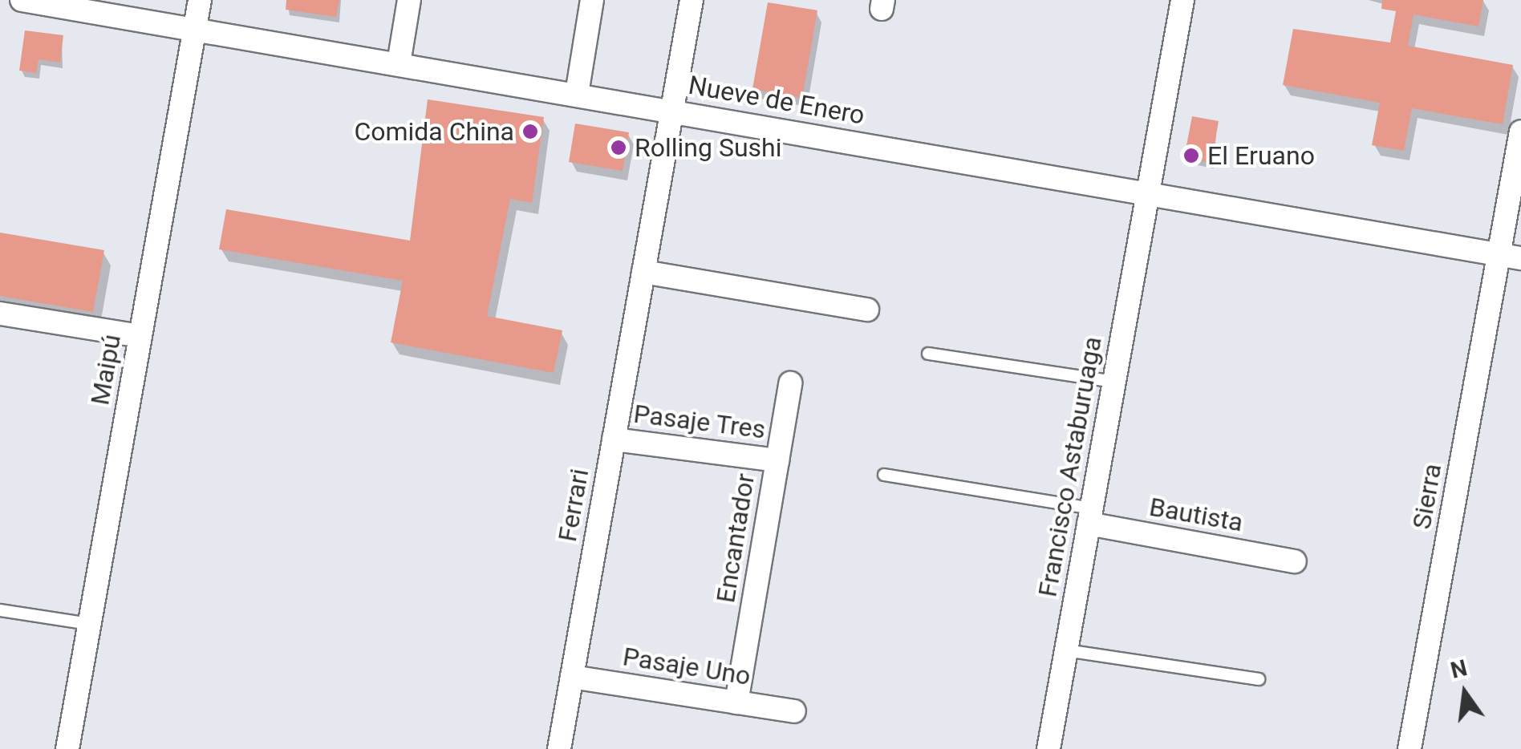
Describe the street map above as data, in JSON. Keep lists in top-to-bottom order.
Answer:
{
  "streets": {
    "street": [
      "Nueve de Enero",
      "Maipú",
      "Pasaje Tres",
      "Francisco Astaburuaga",
      "Sierra",
      "Ferrari",
      "Bautista",
      "Encantador",
      "Pasaje Uno"
    ]
  },
  "crossings": [
    ["Nueve de Enero", "Maipú"],
    ["Nueve de Enero", "Francisco Astaburuaga"],
    ["Nueve de Enero", "Sierra"],
    ["Nueve de Enero", "Ferrari"],
    ["Pasaje Tres", "Ferrari"],
    ["Pasaje Tres", "Encantador"],
    ["Francisco Astaburuaga", "Bautista"],
    ["Ferrari", "Pasaje Uno"],
    ["Encantador", "Pasaje Uno"]
  ],
  "places": ["Comida China", "Rolling Sushi", "El Eruano"],
  "north": "top"
}
